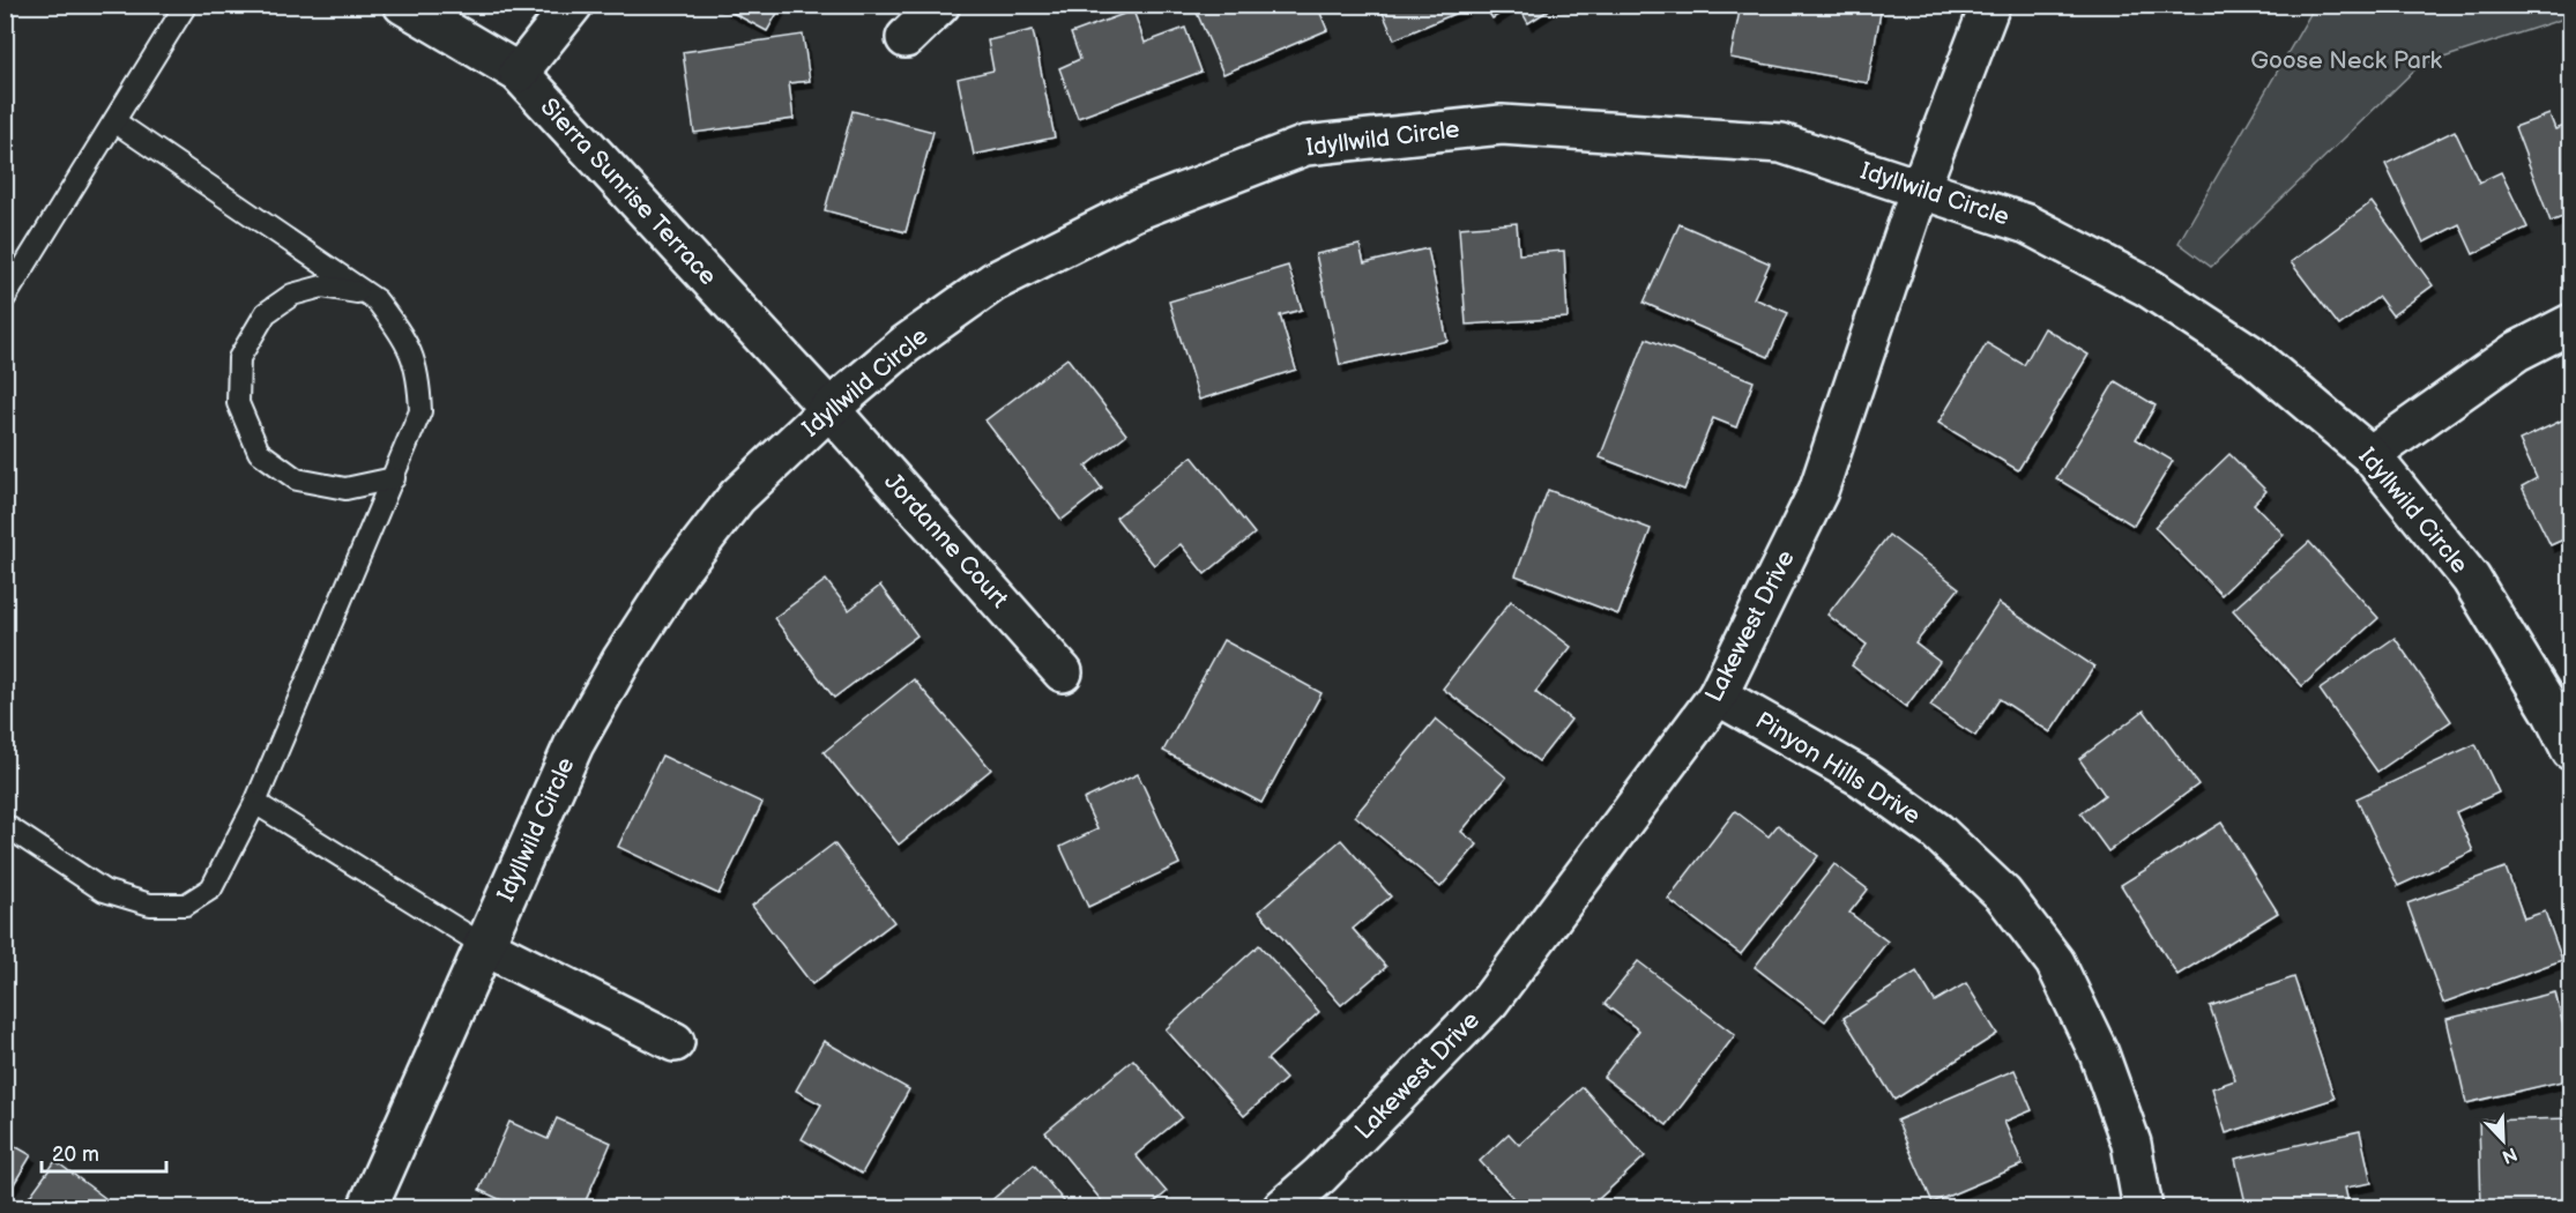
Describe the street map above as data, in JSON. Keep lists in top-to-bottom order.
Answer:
{
  "streets": {
    "street": [
      "Idyllwild Circle",
      "Sierra Sunrise Terrace",
      "Jordanne Court",
      "Lakewest Drive",
      "Pinyon Hills Drive"
    ]
  },
  "crossings": [
    ["Idyllwild Circle", "Sierra Sunrise Terrace"],
    ["Idyllwild Circle", "Jordanne Court"],
    ["Idyllwild Circle", "Lakewest Drive"],
    ["Sierra Sunrise Terrace", "Jordanne Court"],
    ["Lakewest Drive", "Pinyon Hills Drive"]
  ],
  "parks": ["Goose Neck Park"],
  "scale_bar": "20 m",
  "north": "bottom right"
}
